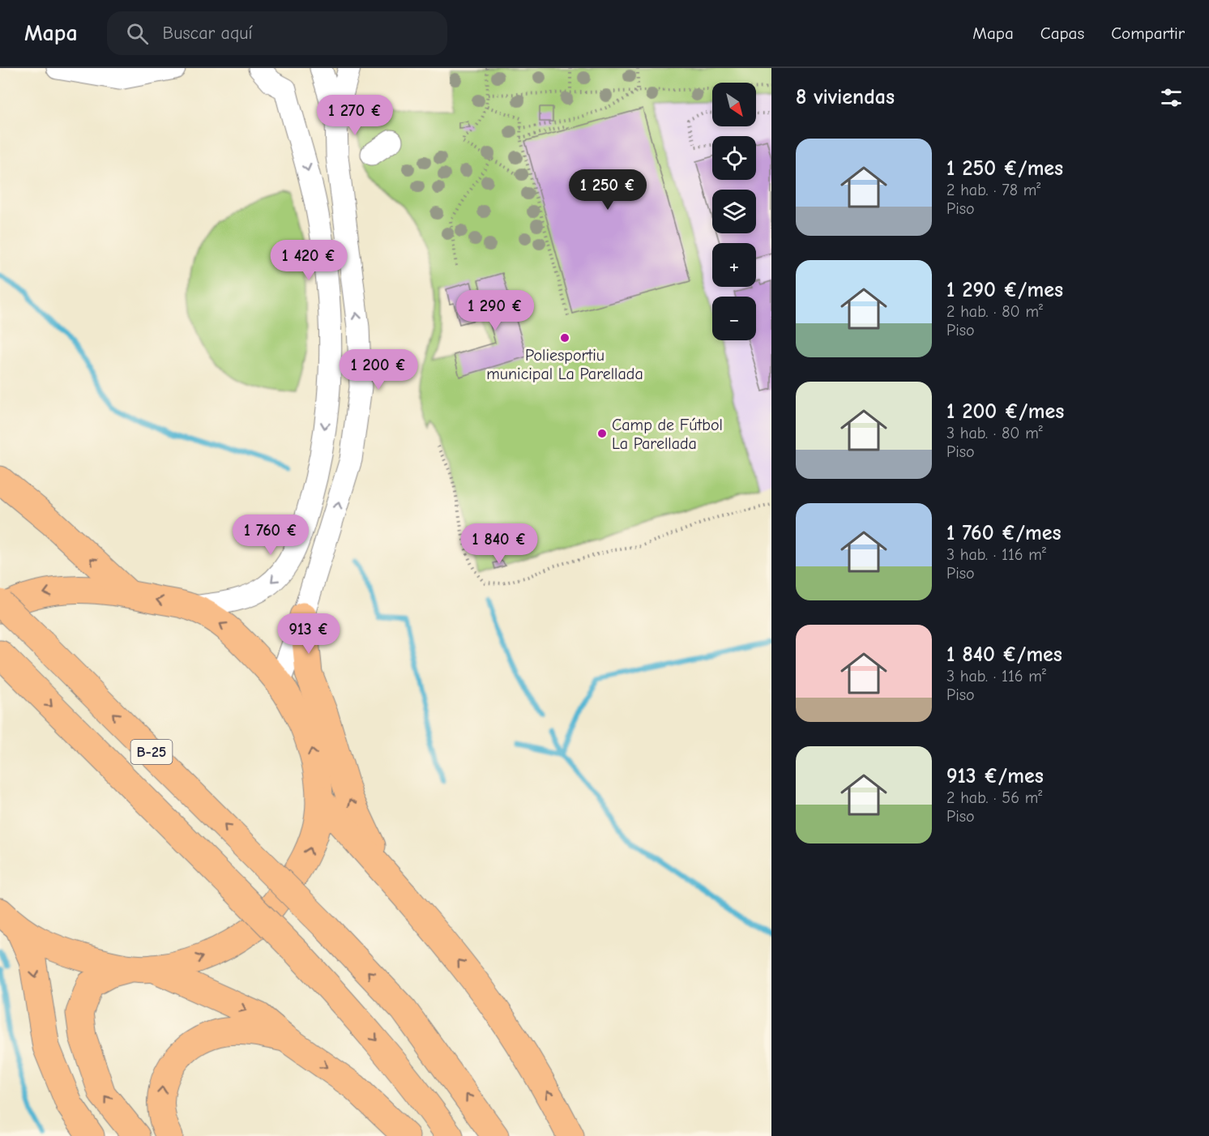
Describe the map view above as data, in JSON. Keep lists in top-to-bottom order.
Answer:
{
  "streets": {
    "main road": ["B-25"]
  },
  "places": ["Poliesportiu municipal La Parellada", "Camp de Fútbol La Parellada"],
  "north": "bottom right",
  "page": {
    "header": "Mapa",
    "search": "Buscar aquí",
    "nav": ["Mapa", "Capas", "Compartir"],
    "heading": "8 viviendas",
    "map_buttons": ["+", "−"],
    "price": [
      "1 270 €",
      "1 250 €",
      "1 420 €",
      "1 290 €",
      "1 200 €",
      "1 760 €",
      "1 840 €",
      "913 €"
    ],
    "list": [
      {
        "name": "1 250 €/mes",
        "note": "2 hab. · 78 m² · Piso"
      },
      {
        "name": "1 290 €/mes",
        "note": "2 hab. · 80 m² · Piso"
      },
      {
        "name": "1 200 €/mes",
        "note": "3 hab. · 80 m² · Piso"
      },
      {
        "name": "1 760 €/mes",
        "note": "3 hab. · 116 m² · Piso"
      },
      {
        "name": "1 840 €/mes",
        "note": "3 hab. · 116 m² · Piso"
      },
      {
        "name": "913 €/mes",
        "note": "2 hab. · 56 m² · Piso"
      }
    ]
  }
}
